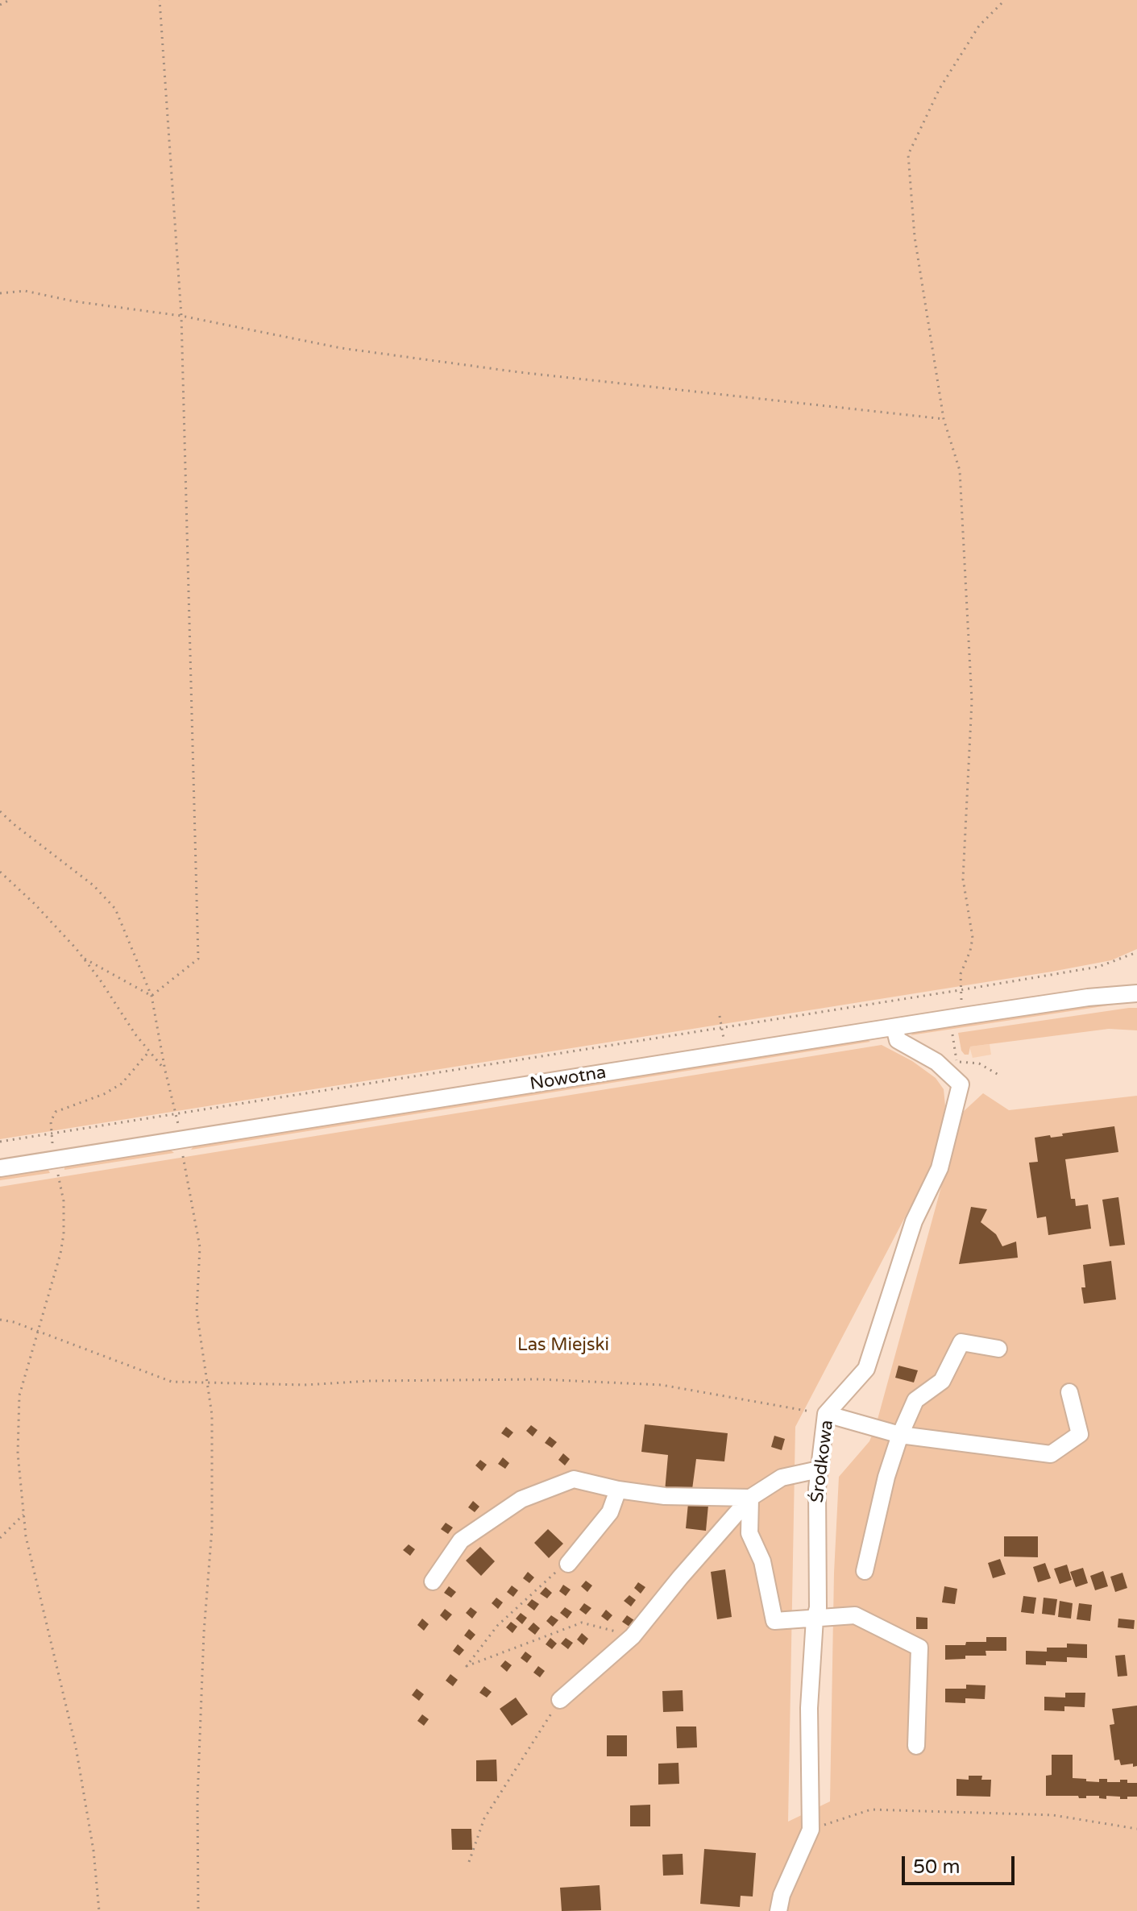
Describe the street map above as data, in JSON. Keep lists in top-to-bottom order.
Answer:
{
  "streets": {
    "street": ["Nowotna", "Środkowa"]
  },
  "crossings": [
    ["Nowotna", "Środkowa"]
  ],
  "parks": ["Las Miejski"],
  "scale_bar": "50 m"
}
